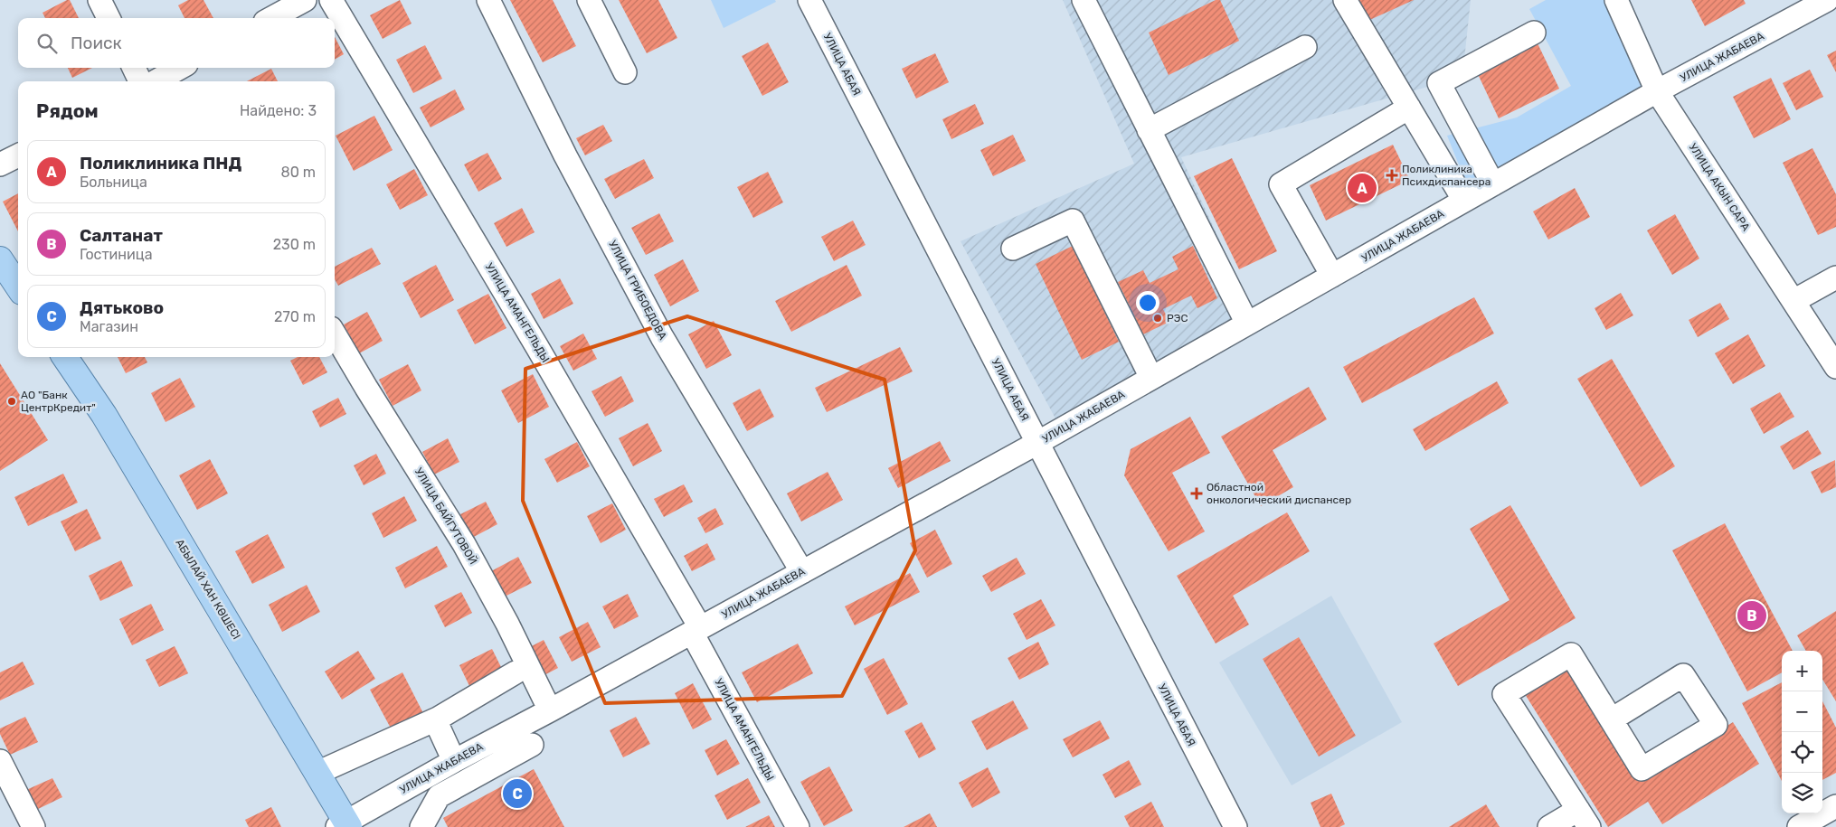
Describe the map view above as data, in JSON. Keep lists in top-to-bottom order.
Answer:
{
  "streets": {
    "main road": ["АБЫЛАЙ ХАН КӨШЕСІ"],
    "street": [
      "УЛИЦА ЖАБАЕВА",
      "УЛИЦА АБАЯ",
      "УЛИЦА АКЫН САРА",
      "УЛИЦА ГРИБОЕДОВА",
      "УЛИЦА АМАНГЕЛЬДЫ",
      "УЛИЦА БАЙГУТОВОЙ"
    ]
  },
  "crossings": [
    ["УЛИЦА ЖАБАЕВА", "УЛИЦА АБАЯ"],
    ["УЛИЦА ЖАБАЕВА", "УЛИЦА АКЫН САРА"],
    ["УЛИЦА ЖАБАЕВА", "УЛИЦА ГРИБОЕДОВА"],
    ["УЛИЦА ЖАБАЕВА", "УЛИЦА АМАНГЕЛЬДЫ"],
    ["УЛИЦА ЖАБАЕВА", "УЛИЦА БАЙГУТОВОЙ"],
    ["УЛИЦА ЖАБАЕВА", "АБЫЛАЙ ХАН КӨШЕСІ"]
  ],
  "places": {
    "health": ["Поликлиника Психдиспансера", "Областной онкологический диспансер"],
    "other": ["РЭС", "АО \"Банк ЦентрКредит\""]
  },
  "page": {
    "search": "Поиск",
    "heading": ["Рядом", "Найдено: 3"],
    "list": [
      {
        "mark": "A",
        "name": "Поликлиника ПНД",
        "note": "Больница",
        "value": "80 m"
      },
      {
        "mark": "B",
        "name": "Салтанат",
        "note": "Гостиница",
        "value": "230 m"
      },
      {
        "mark": "C",
        "name": "Дятьково",
        "note": "Магазин",
        "value": "270 m"
      }
    ],
    "pins": ["A", "B", "C"],
    "map_buttons": ["+", "−"]
  }
}
